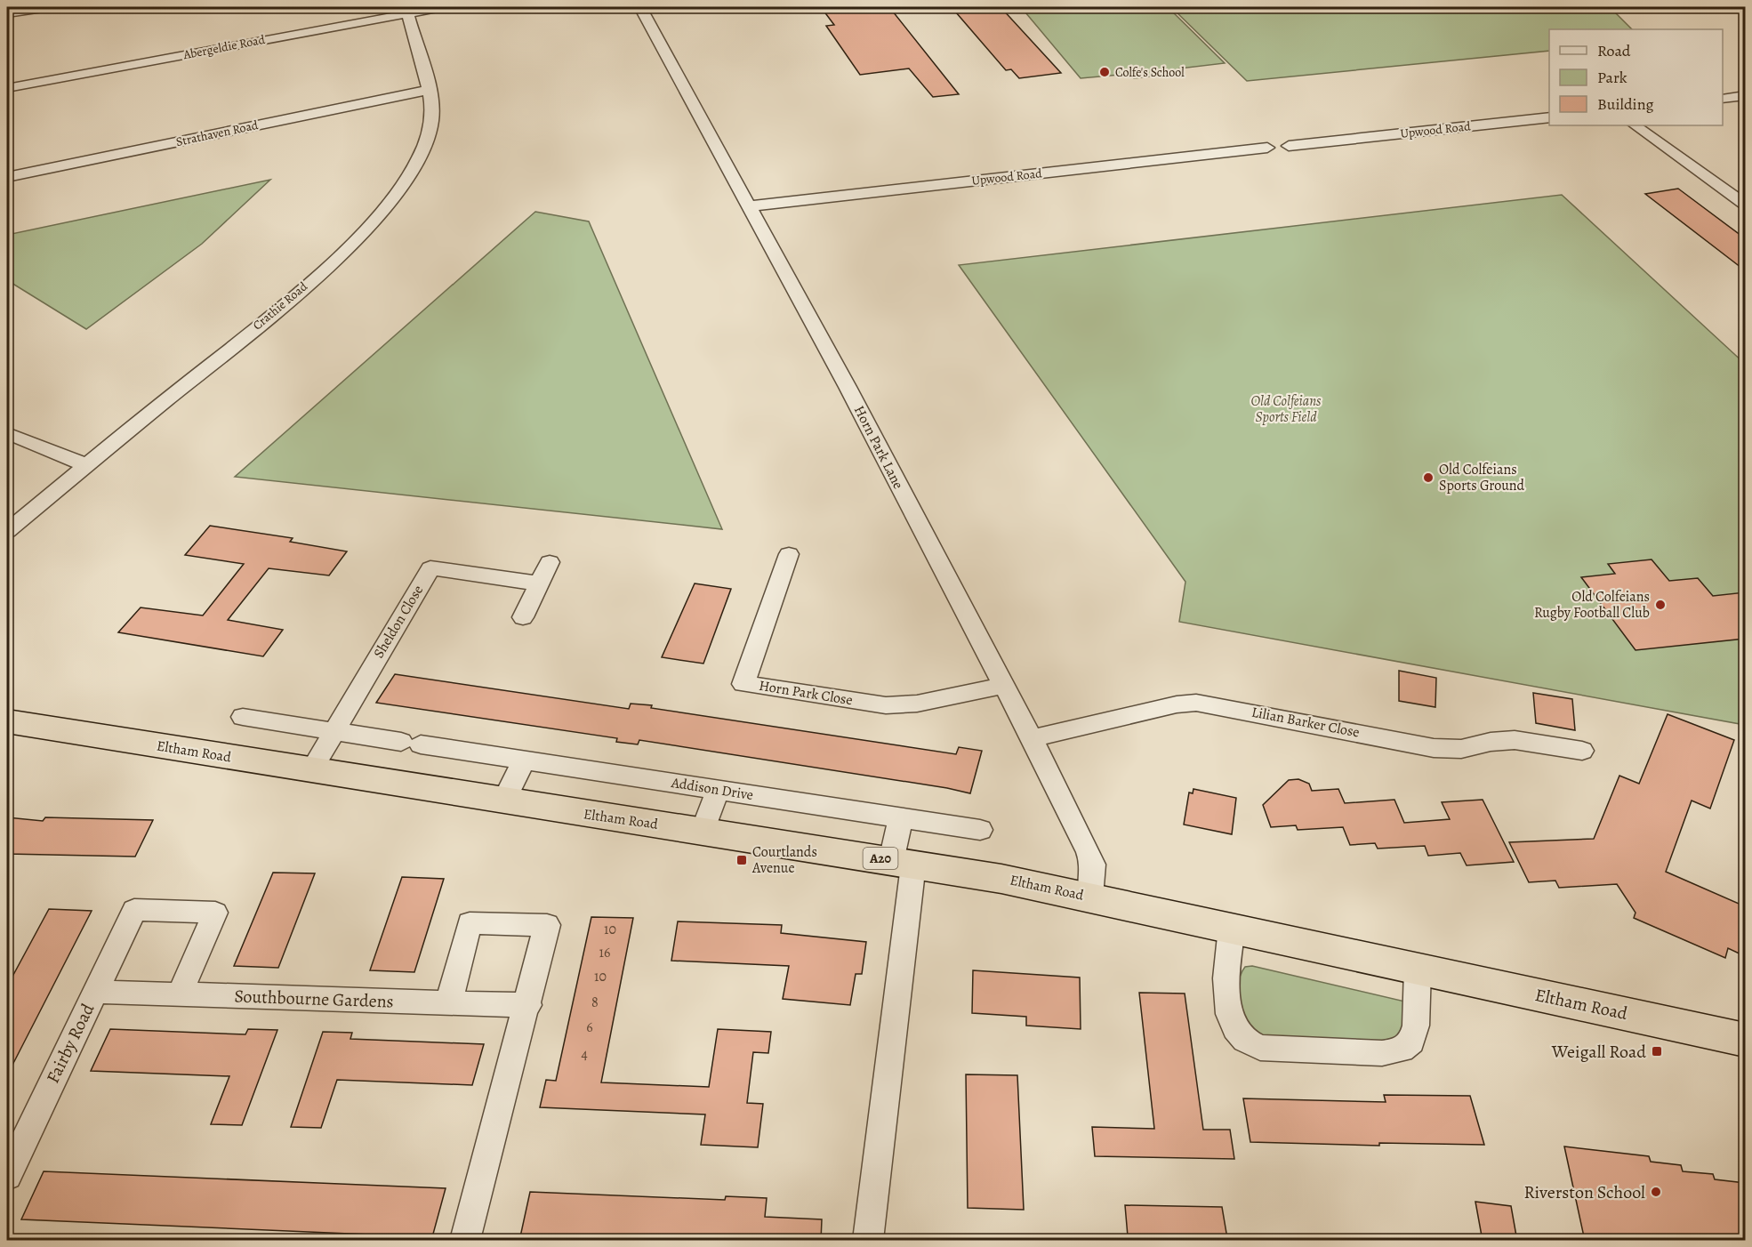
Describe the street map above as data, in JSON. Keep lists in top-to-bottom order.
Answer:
{
  "streets": {
    "highway": ["Eltham Road", "A20"],
    "street": [
      "Abergeldie Road",
      "Upwood Road",
      "Strathaven Road",
      "Crathie Road",
      "Horn Park Lane",
      "Sheldon Close",
      "Horn Park Close",
      "Lilian Barker Close",
      "Addison Drive",
      "Southbourne Gardens",
      "Fairby Road"
    ]
  },
  "crossings": [
    ["Abergeldie Road", "Crathie Road"],
    ["Upwood Road", "Horn Park Lane"],
    ["Strathaven Road", "Crathie Road"],
    ["Horn Park Lane", "Horn Park Close"],
    ["Horn Park Lane", "Lilian Barker Close"],
    ["Horn Park Lane", "Eltham Road"],
    ["Sheldon Close", "Eltham Road"],
    ["Sheldon Close", "Addison Drive"],
    ["Southbourne Gardens", "Fairby Road"]
  ],
  "parks": ["Old Colfeians Sports Field"],
  "places": {
    "other": [
      "Colfe's School",
      "Old Colfeians Sports Ground",
      "Old Colfeians Rugby Football Club",
      "Riverston School"
    ],
    "transit": ["Courtlands Avenue", "Weigall Road"]
  },
  "house_numbers": [
    "10",
    "16",
    "10",
    "8",
    "6",
    "4"
  ],
  "legend": ["Road", "Park", "Building"]
}
